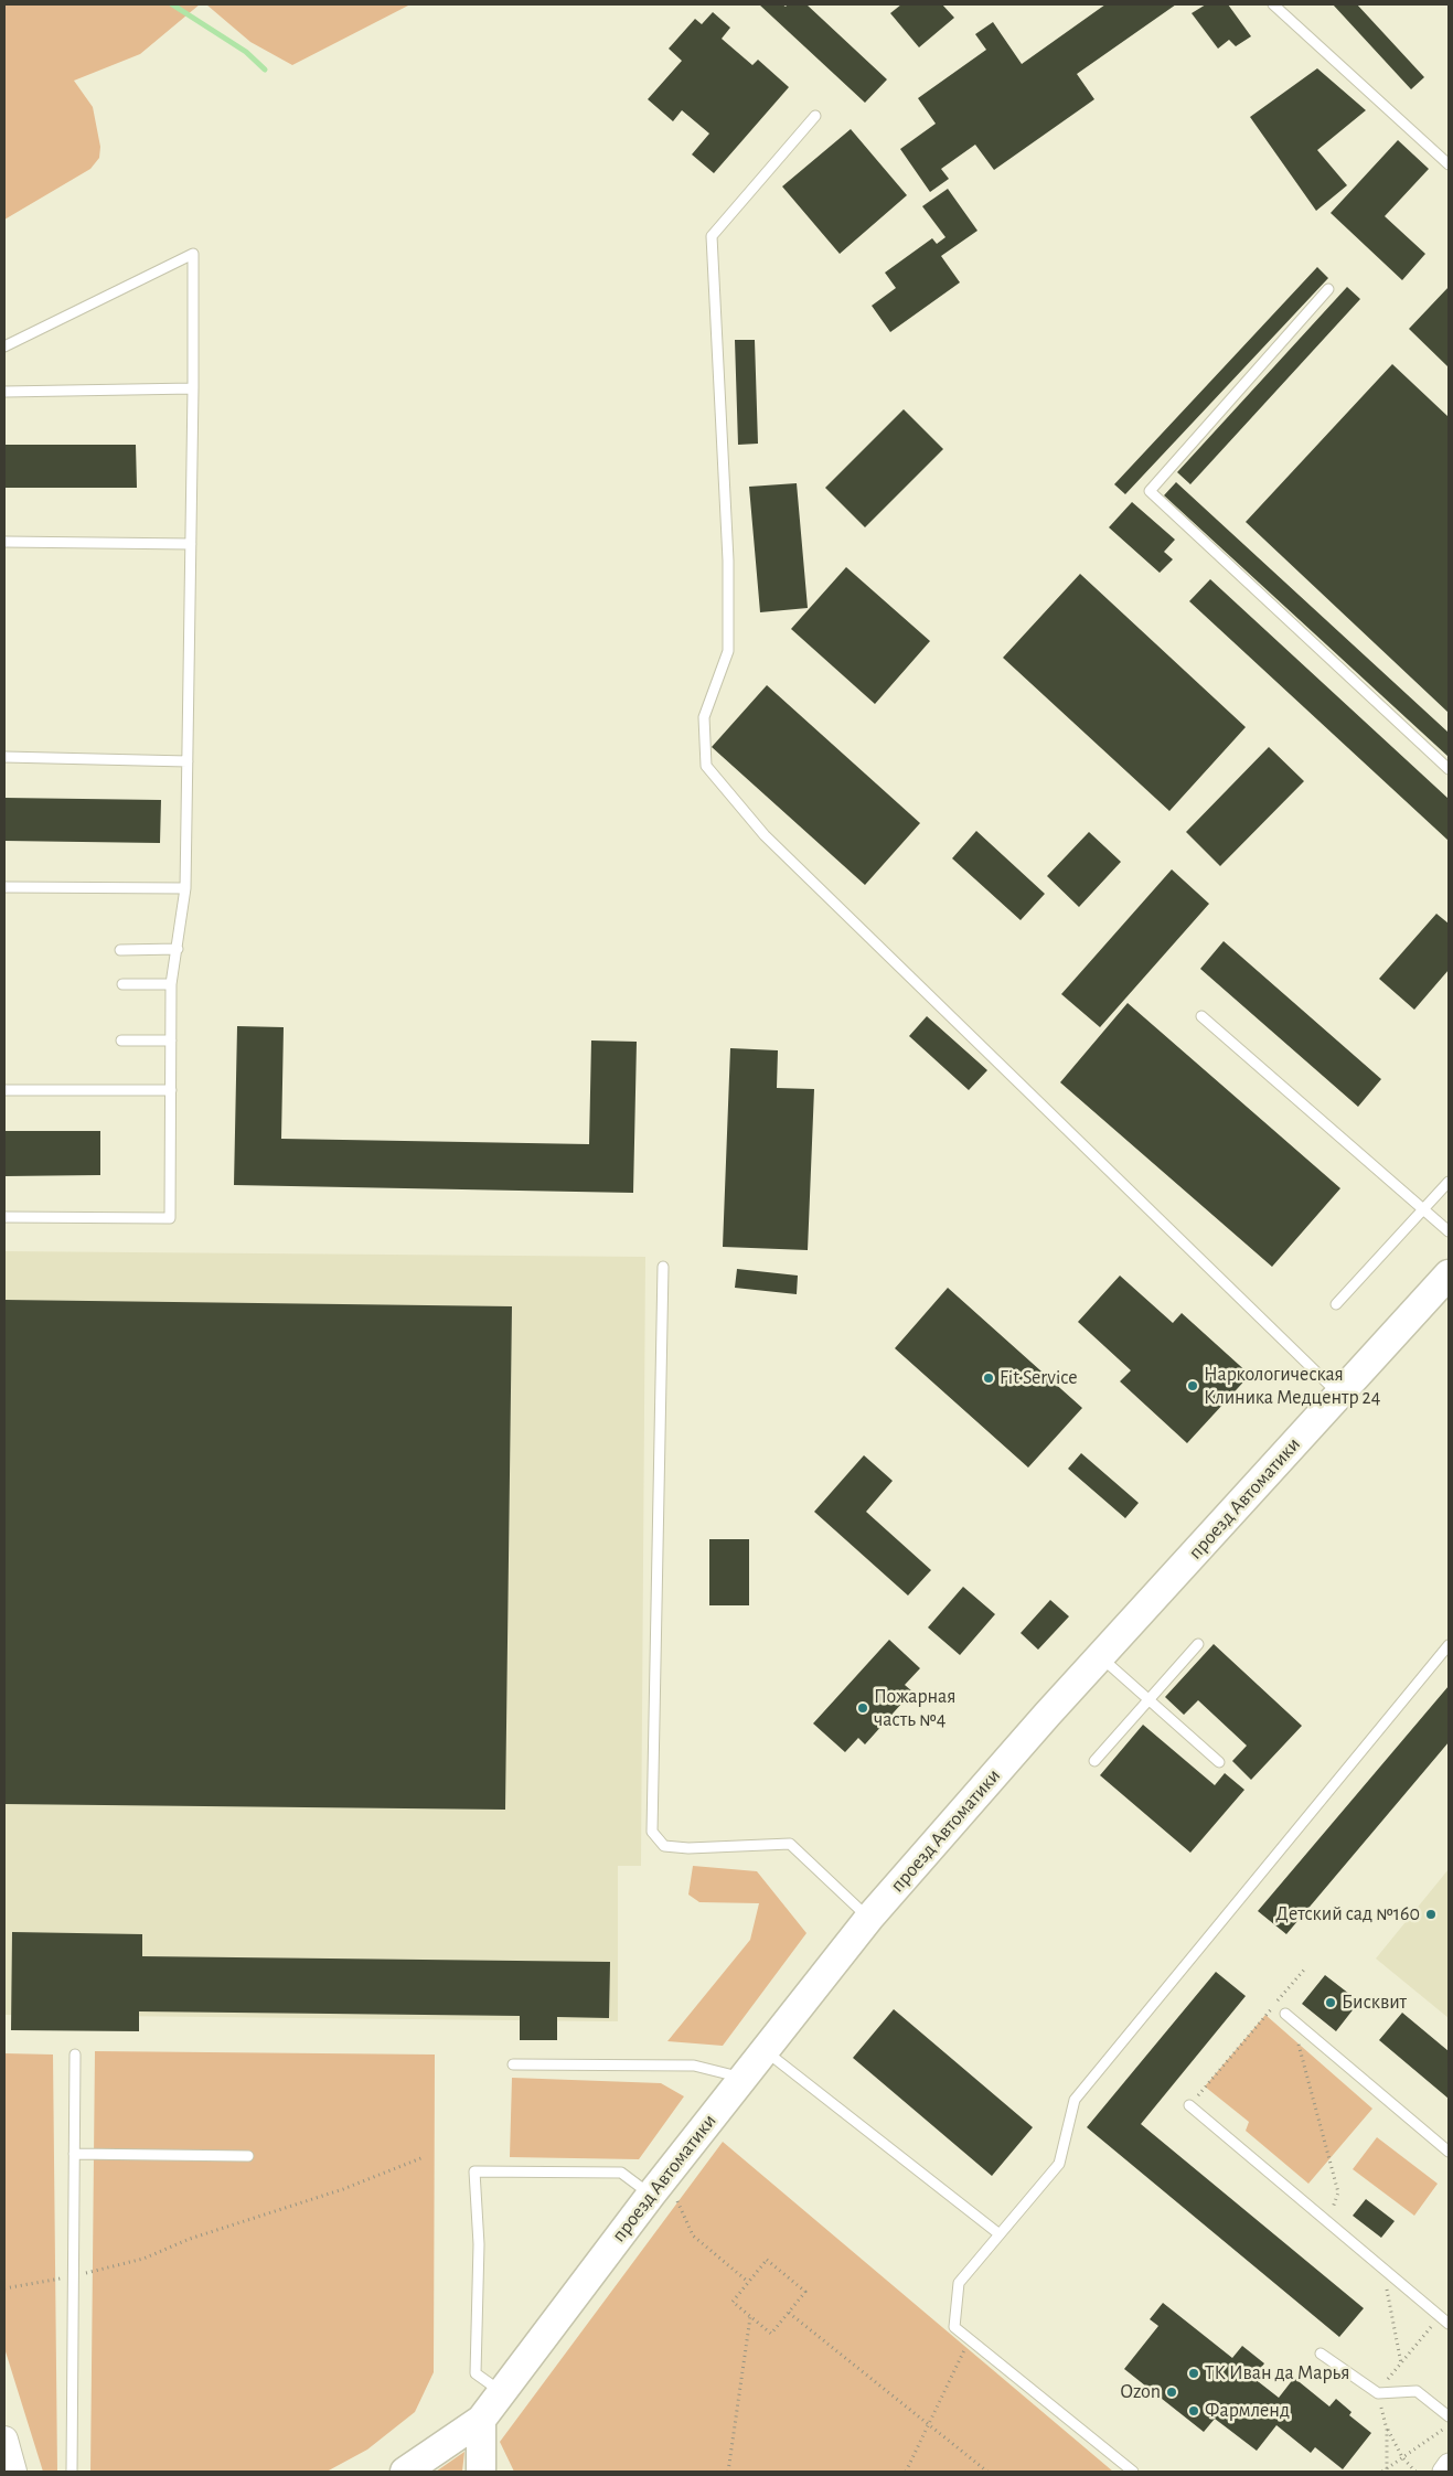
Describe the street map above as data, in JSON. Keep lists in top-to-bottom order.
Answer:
{
  "streets": {
    "main road": ["проезд Автоматики"]
  },
  "places": [
    "Fit Service",
    "Наркологическая Клиника Медцентр 24",
    "Пожарная часть №4",
    "Детский сад №160",
    "Бисквит",
    "ТК Иван да Марья",
    "Ozon",
    "Фармленд"
  ]
}
